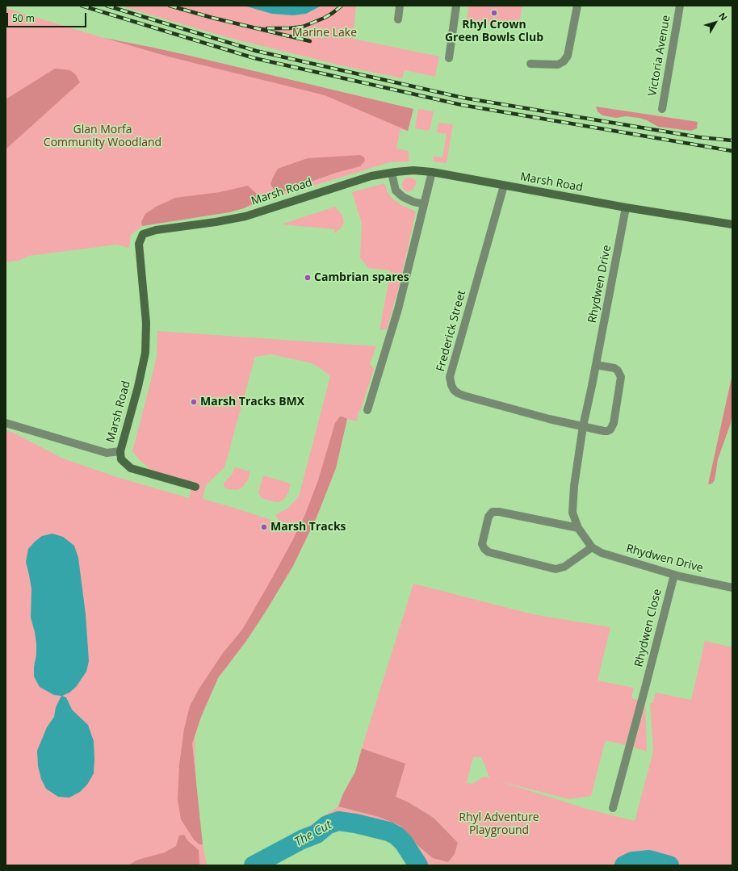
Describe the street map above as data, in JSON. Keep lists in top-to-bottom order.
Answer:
{
  "streets": {
    "street": [
      "Victoria Avenue",
      "Marsh Road",
      "Rhydwen Drive",
      "Frederick Street",
      "Rhydwen Close"
    ]
  },
  "crossings": [
    ["Marsh Road", "Rhydwen Drive"],
    ["Marsh Road", "Frederick Street"],
    ["Rhydwen Drive", "Frederick Street"],
    ["Rhydwen Drive", "Rhydwen Close"]
  ],
  "water": ["The Cut"],
  "parks": ["Marine Lake", "Glan Morfa Community Woodland", "Rhyl Adventure Playground"],
  "places": [
    "Rhyl Crown Green Bowls Club",
    "Cambrian spares",
    "Marsh Tracks BMX",
    "Marsh Tracks"
  ],
  "scale_bar": "50 m",
  "north": "top right"
}
